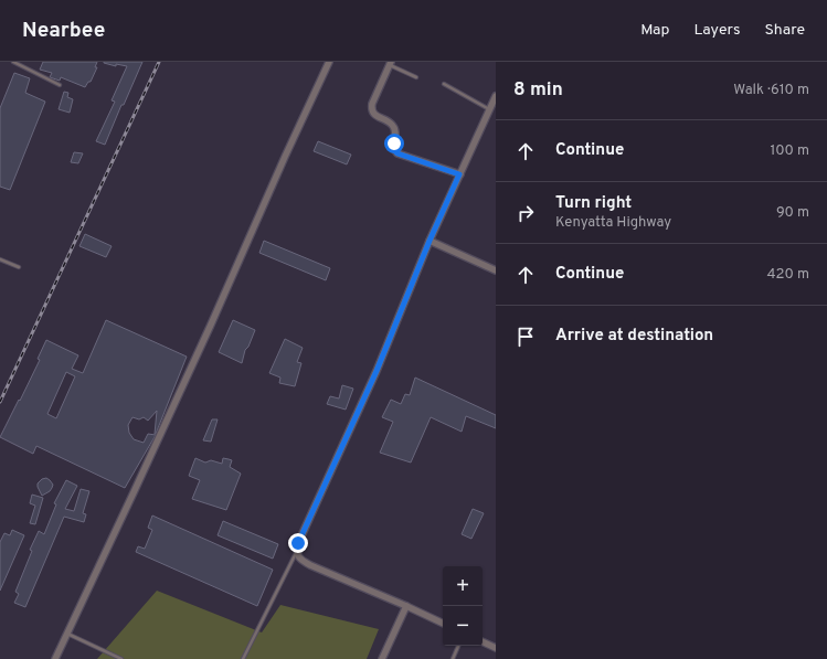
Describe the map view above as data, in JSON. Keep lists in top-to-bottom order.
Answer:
{
  "page": {
    "header": "Nearbee",
    "nav": ["Map", "Layers", "Share"],
    "heading": ["8 min", "Walk · 610 m"],
    "list": [
      ["Continue", "100 m"],
      ["Turn right", "Kenyatta Highway", "90 m"],
      ["Continue", "420 m"],
      "Arrive at destination"
    ],
    "map_buttons": ["+", "−"]
  }
}
